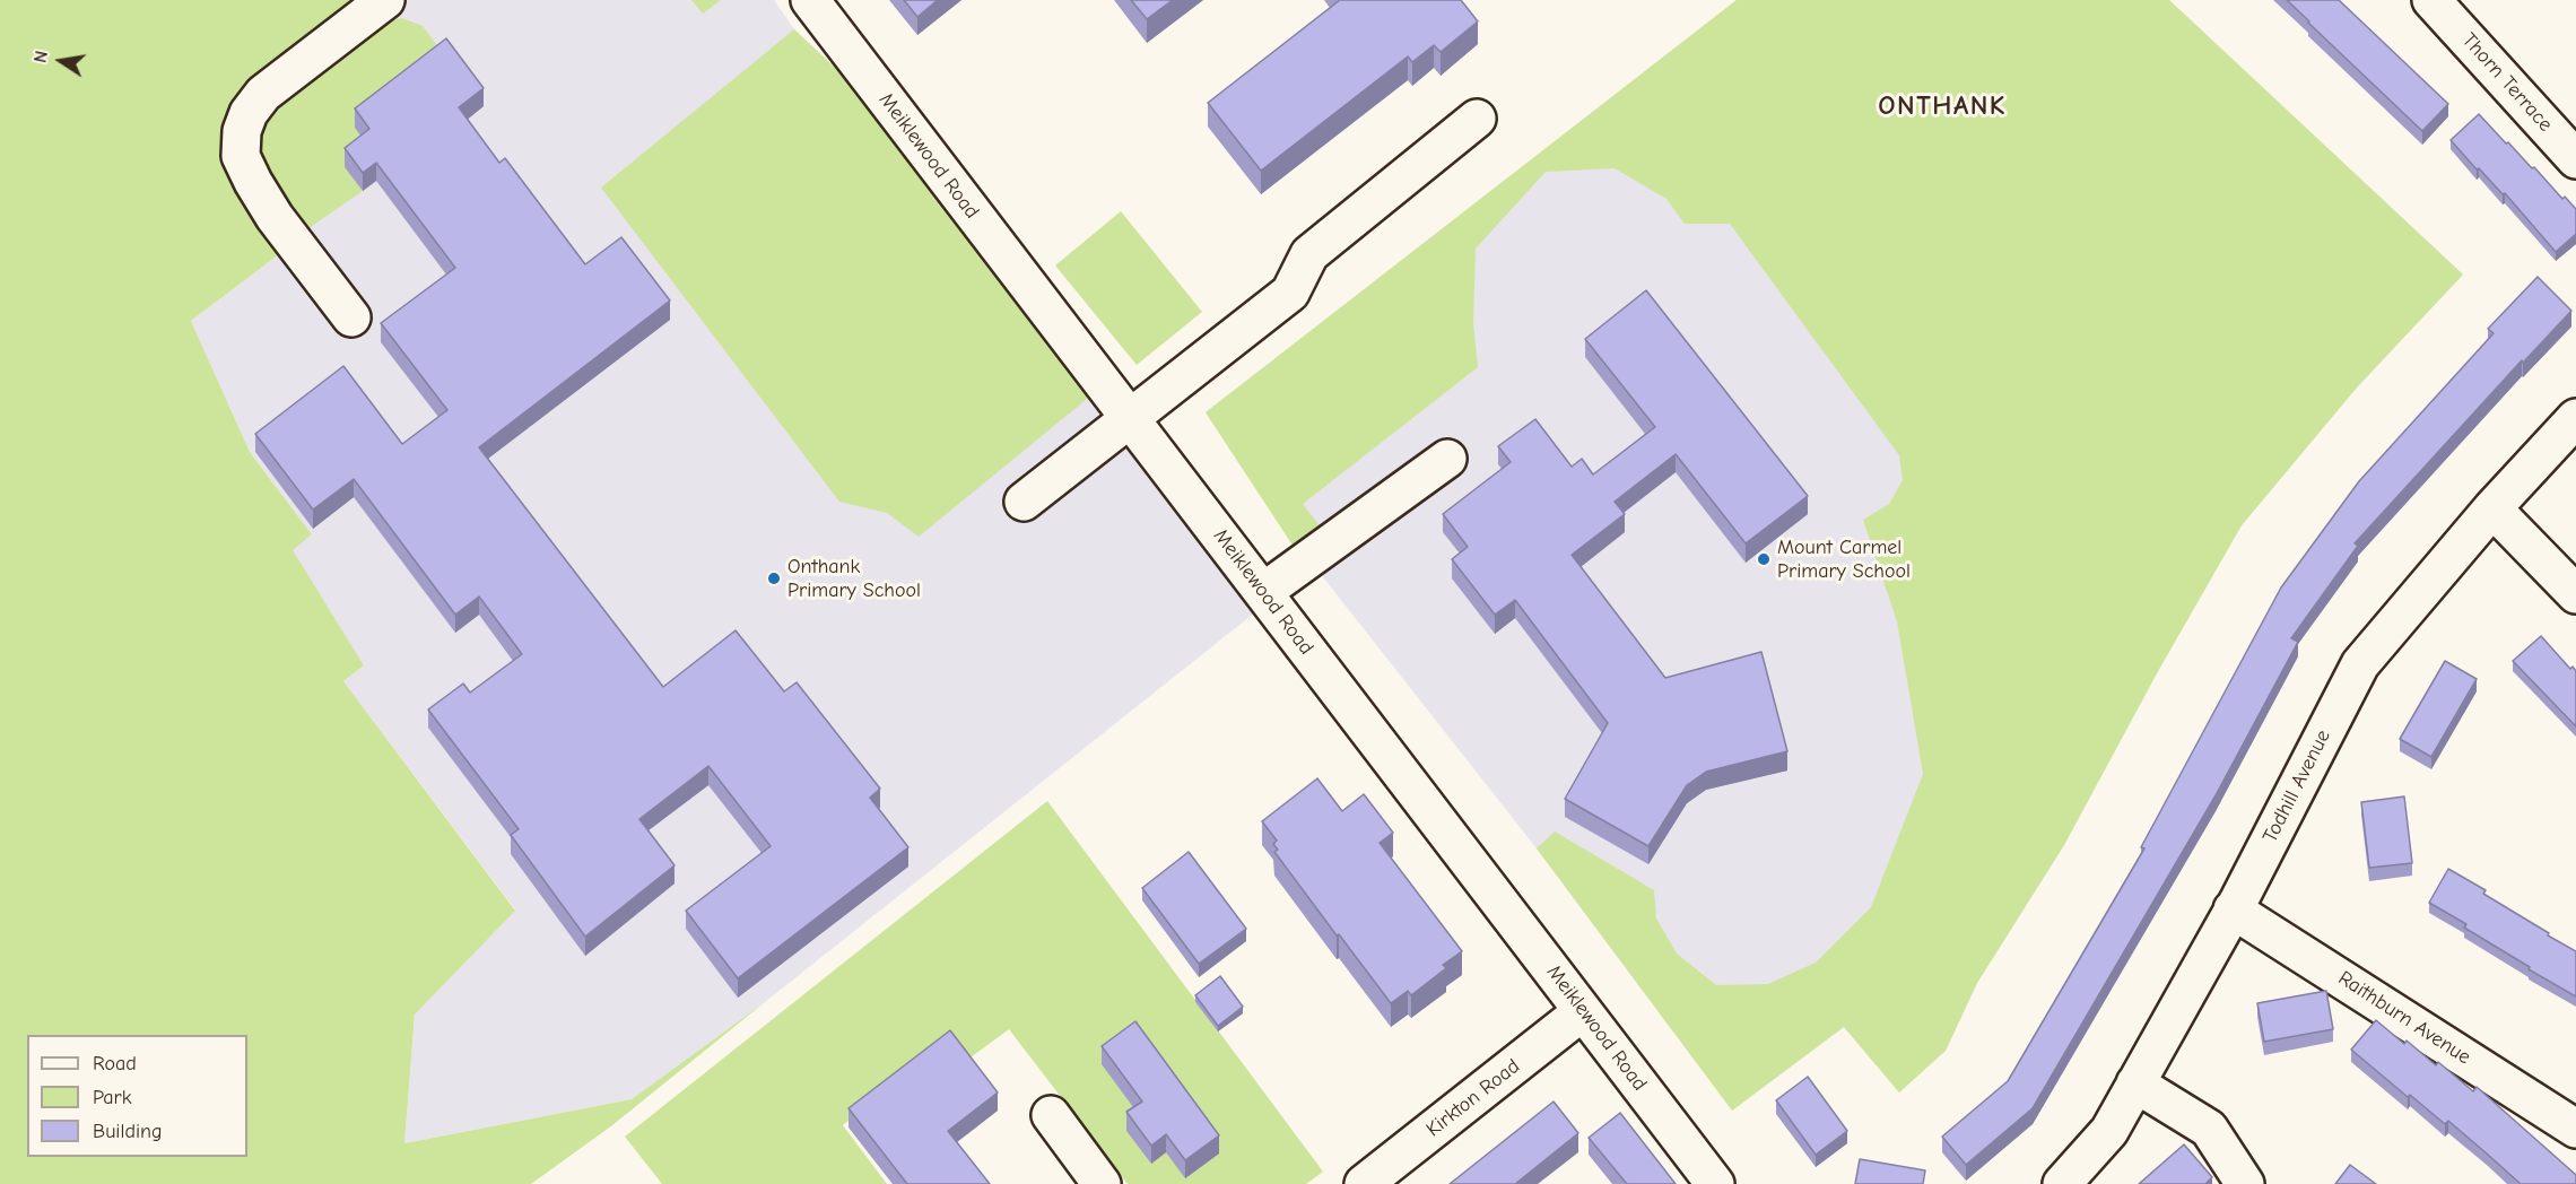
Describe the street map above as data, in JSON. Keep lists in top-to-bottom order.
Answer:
{
  "streets": {
    "street": [
      "Thorn Terrace",
      "Meiklewood Road",
      "Todhill Avenue",
      "Raithburn Avenue",
      "Kirkton Road"
    ]
  },
  "crossings": [
    ["Meiklewood Road", "Kirkton Road"],
    ["Todhill Avenue", "Raithburn Avenue"]
  ],
  "districts": ["ONTHANK"],
  "places": ["Mount Carmel Primary School", "Onthank Primary School"],
  "legend": ["Road", "Park", "Building"],
  "north": "left"
}
